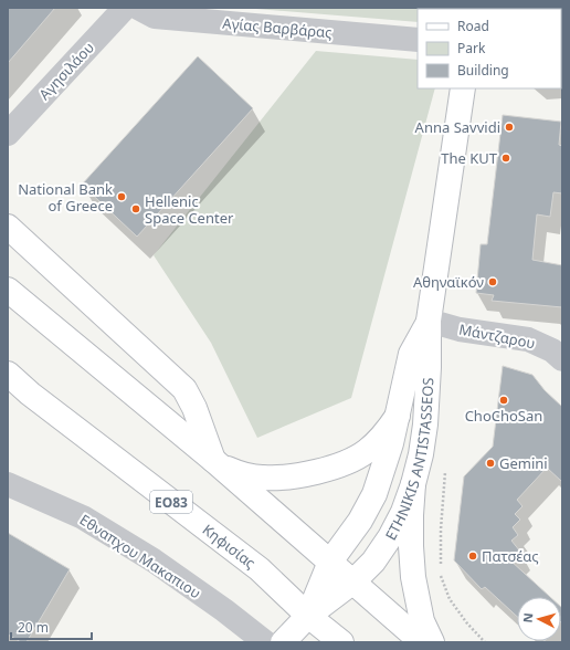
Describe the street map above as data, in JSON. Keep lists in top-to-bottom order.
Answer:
{
  "streets": {
    "main road": ["ETHNIKIS ANTISTASSEOS", "ΕΟ83", "Κηφισίας"],
    "street": [
      "Αγίας Βαρβάρας",
      "Αγησιλάου",
      "Μάντζαρου",
      "Εθναπχου Μακαπιου"
    ]
  },
  "crossings": [
    ["Μάντζαρου", "ETHNIKIS ANTISTASSEOS"],
    ["ETHNIKIS ANTISTASSEOS", "Κηφισίας"]
  ],
  "places": [
    "Anna Savvidi",
    "The KUT",
    "National Bank of Greece",
    "Hellenic Space Center",
    "Αθηναϊκόν",
    "ChoChoSan",
    "Gemini",
    "Πατσέας"
  ],
  "legend": ["Road", "Park", "Building"],
  "scale_bar": "20 m",
  "north": "left"
}
